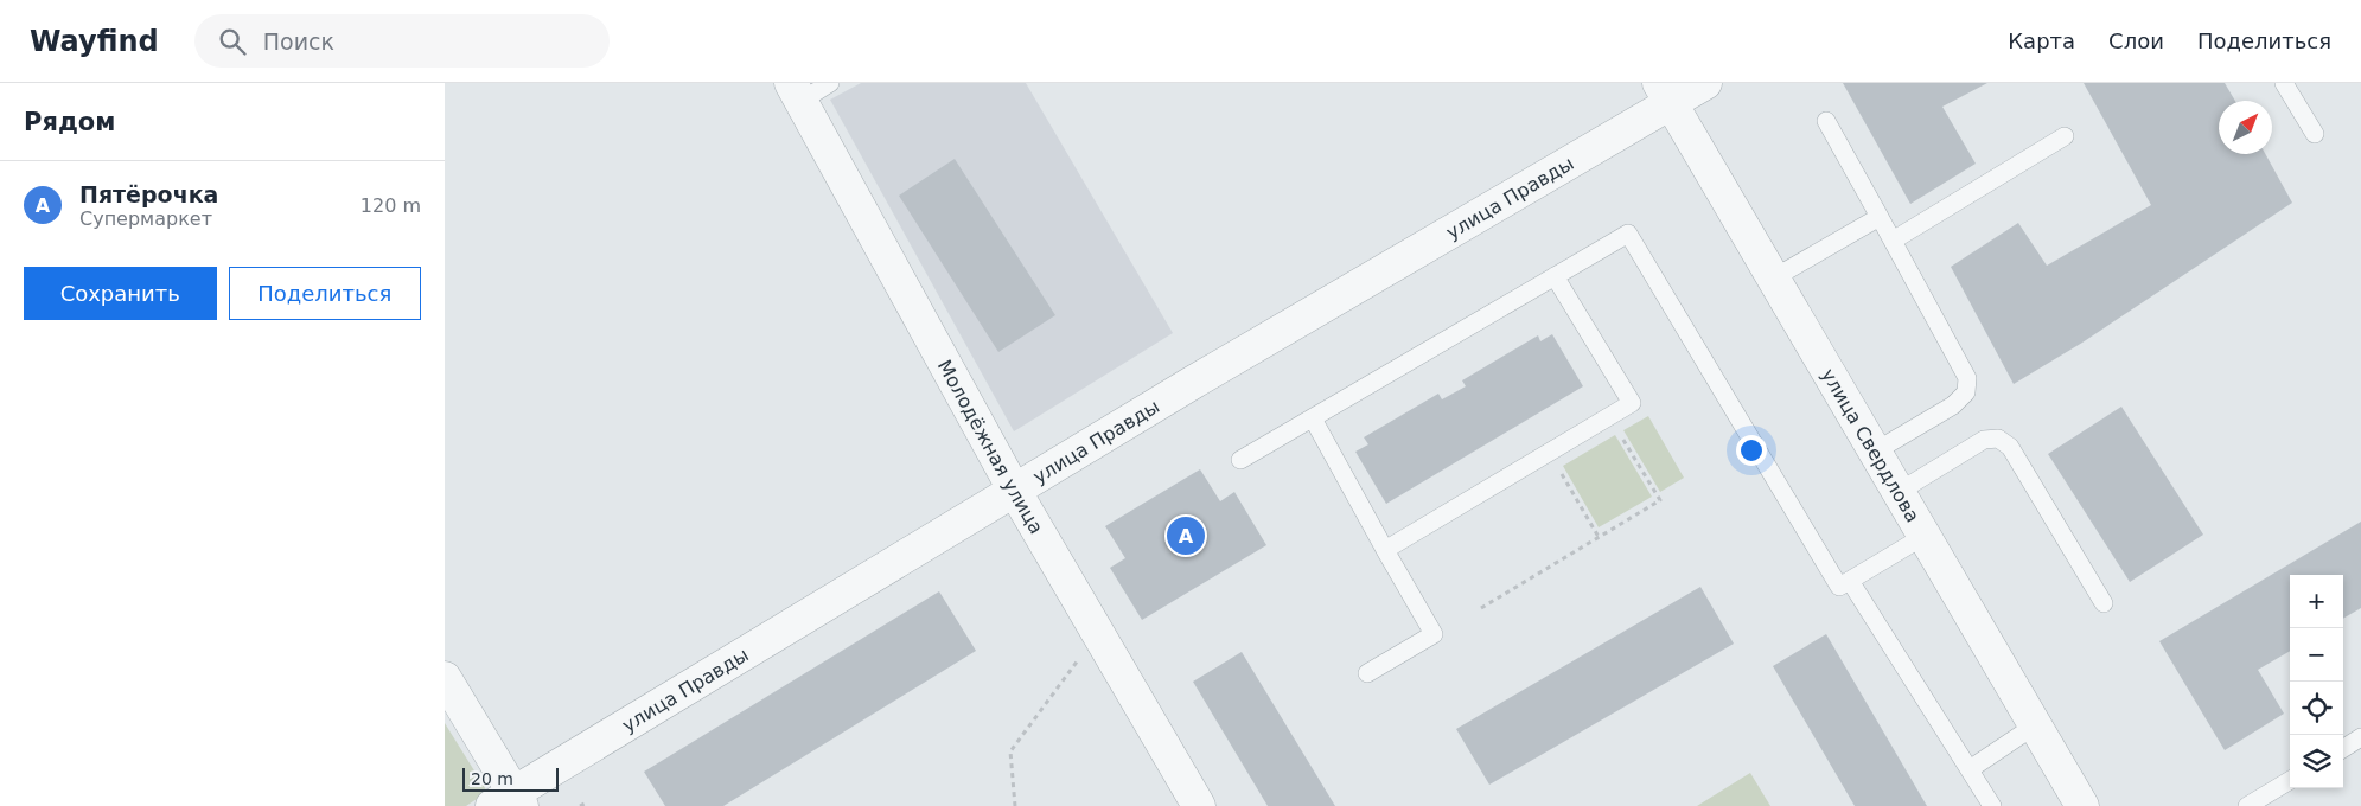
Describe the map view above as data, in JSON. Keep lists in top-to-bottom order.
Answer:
{
  "streets": {
    "street": ["улица Правды", "улица Свердлова", "Молодёжная улица"]
  },
  "crossings": [
    ["улица Правды", "улица Свердлова"],
    ["улица Правды", "Молодёжная улица"]
  ],
  "scale_bar": "20 m",
  "north": "top right",
  "page": {
    "header": "Wayfind",
    "search": "Поиск",
    "nav": ["Карта", "Слои", "Поделиться"],
    "heading": "Рядом",
    "list": [
      {
        "mark": "A",
        "name": "Пятёрочка",
        "note": "Супермаркет",
        "value": "120 m"
      }
    ],
    "buttons": ["Сохранить", "Поделиться"],
    "pins": "A",
    "map_buttons": ["+", "−"],
    "scale": "20 m"
  }
}
